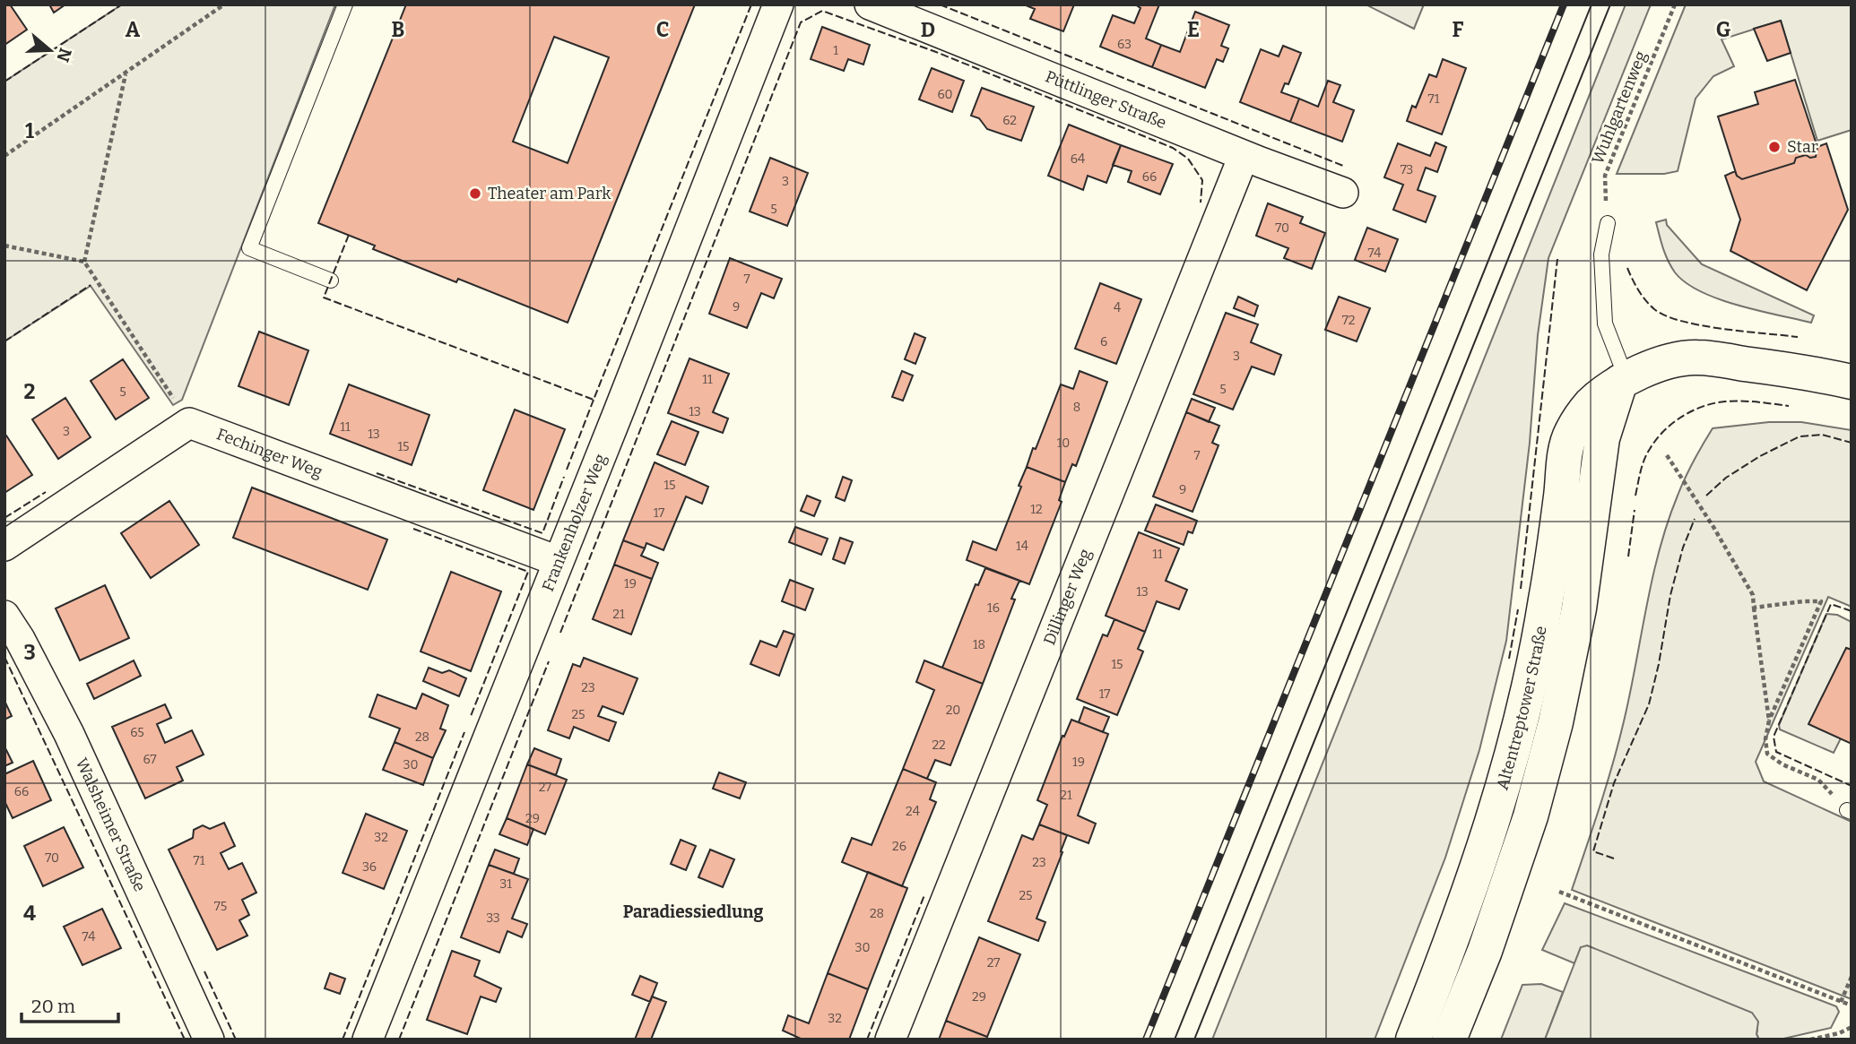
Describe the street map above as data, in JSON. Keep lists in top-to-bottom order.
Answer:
{
  "streets": {
    "main road": ["Altentreptower Straße"],
    "street": [
      "Püttlinger Straße",
      "Fechinger Weg",
      "Frankenholzer Weg",
      "Dillinger Weg",
      "Walsheimer Straße"
    ],
    "path": ["Wuhlgartenweg"]
  },
  "crossings": [
    ["Püttlinger Straße", "Dillinger Weg"],
    ["Fechinger Weg", "Frankenholzer Weg"]
  ],
  "districts": ["Paradiessiedlung"],
  "places": ["Star", "Theater am Park"],
  "house_numbers": [
    "63",
    "1",
    "60",
    "71",
    "62",
    "64",
    "73",
    "66",
    "3",
    "5",
    "70",
    "74",
    "7",
    "9",
    "4",
    "72",
    "6",
    "3",
    "11",
    "5",
    "5",
    "8",
    "13",
    "11",
    "3",
    "13",
    "10",
    "15",
    "7",
    "15",
    "9",
    "12",
    "17",
    "14",
    "11",
    "19",
    "13",
    "16",
    "21",
    "18",
    "15",
    "23",
    "17",
    "20",
    "25",
    "65",
    "28",
    "22",
    "67",
    "19",
    "30",
    "27",
    "66",
    "21",
    "24",
    "29",
    "32",
    "26",
    "70",
    "71",
    "23",
    "36",
    "31",
    "25",
    "75",
    "28",
    "33",
    "74",
    "30",
    "27",
    "29",
    "32"
  ],
  "scale_bar": "20 m",
  "north": "right",
  "grid": {
    "columns": [
      "A",
      "B",
      "C",
      "D",
      "E",
      "F",
      "G"
    ],
    "rows": [
      "1",
      "2",
      "3",
      "4"
    ]
  }
}
